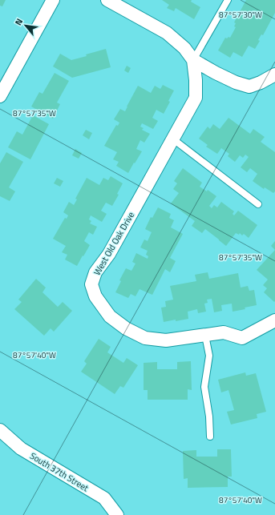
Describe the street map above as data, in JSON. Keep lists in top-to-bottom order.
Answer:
{
  "streets": {
    "street": ["West Old Oak Drive", "South 37th Street"]
  },
  "north": "top left",
  "coordinates": ["87°57'30\"W", "87°57'35\"W", "87°57'40\"W"]
}
